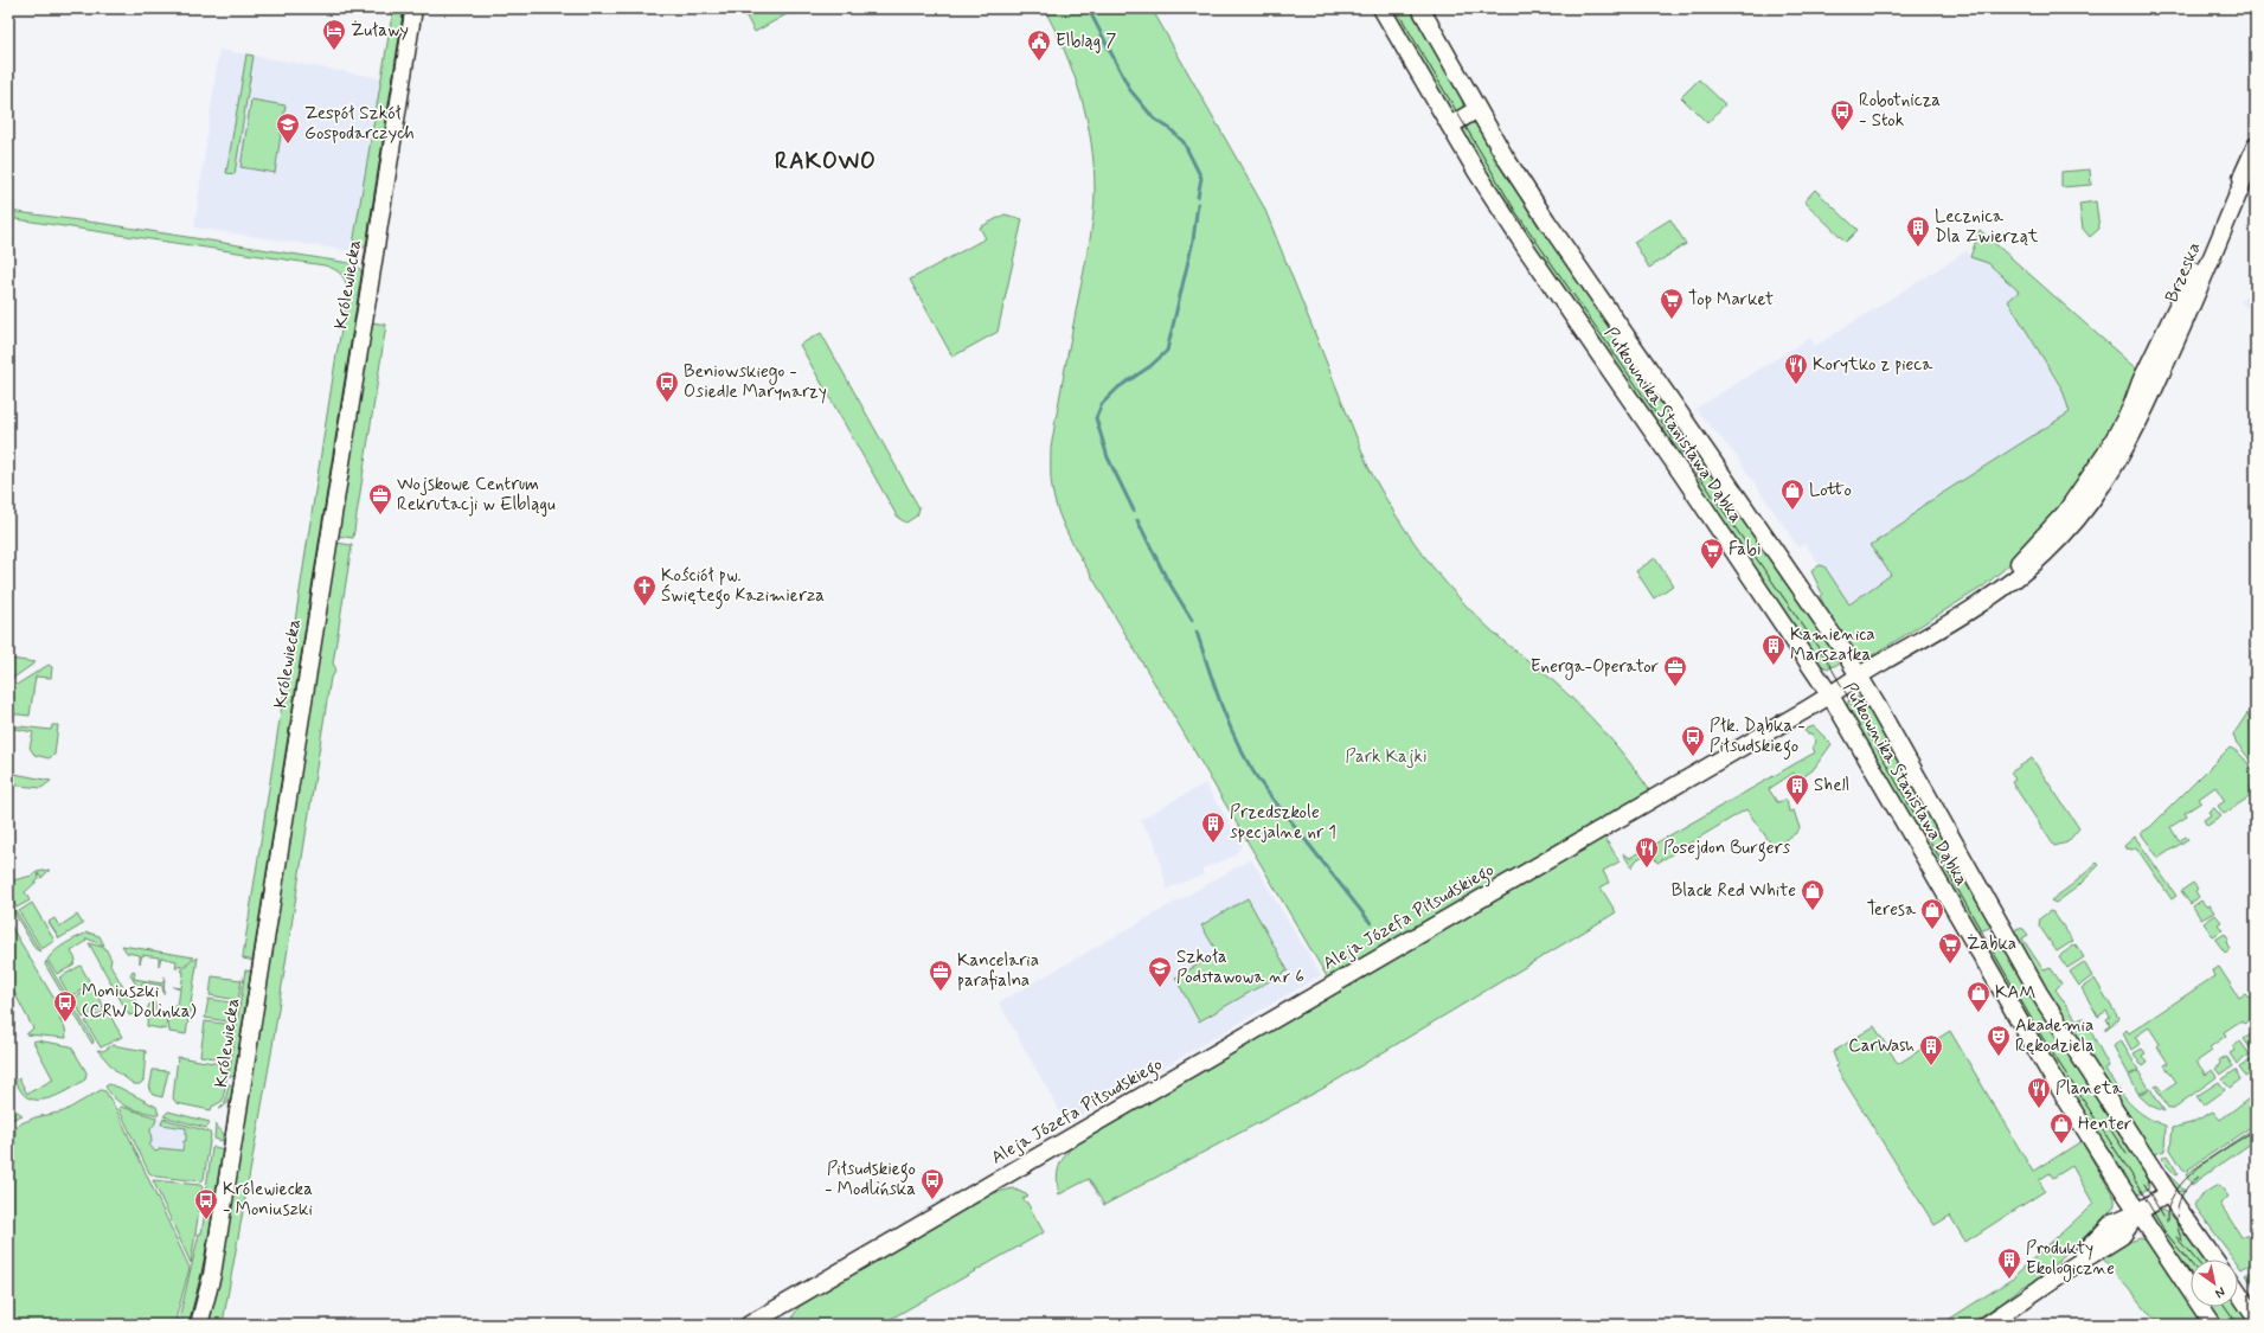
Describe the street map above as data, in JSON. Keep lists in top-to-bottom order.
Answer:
{
  "streets": {
    "street": [
      "Brzeska",
      "Królewiecka",
      "Pułkownika Stanisława Dąbka",
      "Aleja Józefa Piłsudskiego"
    ]
  },
  "crossings": [
    ["Brzeska", "Aleja Józefa Piłsudskiego"],
    ["Pułkownika Stanisława Dąbka", "Aleja Józefa Piłsudskiego"]
  ],
  "districts": ["RAKOWO"],
  "parks": ["Park Kajki"],
  "places": {
    "hotel": ["Żuławy"],
    "public building": ["Elbląg 7"],
    "bus stop": [
      "Robotnicza - Stok",
      "Beniowskiego - Osiedle Marynarzy",
      "Płk. Dąbka - Piłsudskiego",
      "Moniuszki (CRW Dolinka)",
      "Piłsudskiego - Modlińska",
      "Królewiecka - Moniuszki"
    ],
    "school or university": ["Zespół Szkół Gospodarczych", "Szkoła Podstawowa nr 6"],
    "building": [
      "Lecznica Dla Zwierząt",
      "Kamienica Marszałka",
      "Shell",
      "Przedszkole specjalne nr 1",
      "CarWash",
      "Produkty Ekologiczne"
    ],
    "supermarket": ["Top Market", "Fabi", "Żabka"],
    "restaurant": ["Korytko z pieca", "Posejdon Burgers", "Planeta"],
    "shop": [
      "Lotto",
      "Black Red White",
      "Teresa",
      "KAM",
      "Henter"
    ],
    "office": ["Wojskowe Centrum Rekrutacji w Elblągu", "Energa-Operator", "Kancelaria parafialna"],
    "church": ["Kościół pw. Świętego Kazimierza"],
    "theatre": ["Akademia Rękodziela"]
  },
  "north": "bottom right"
}
